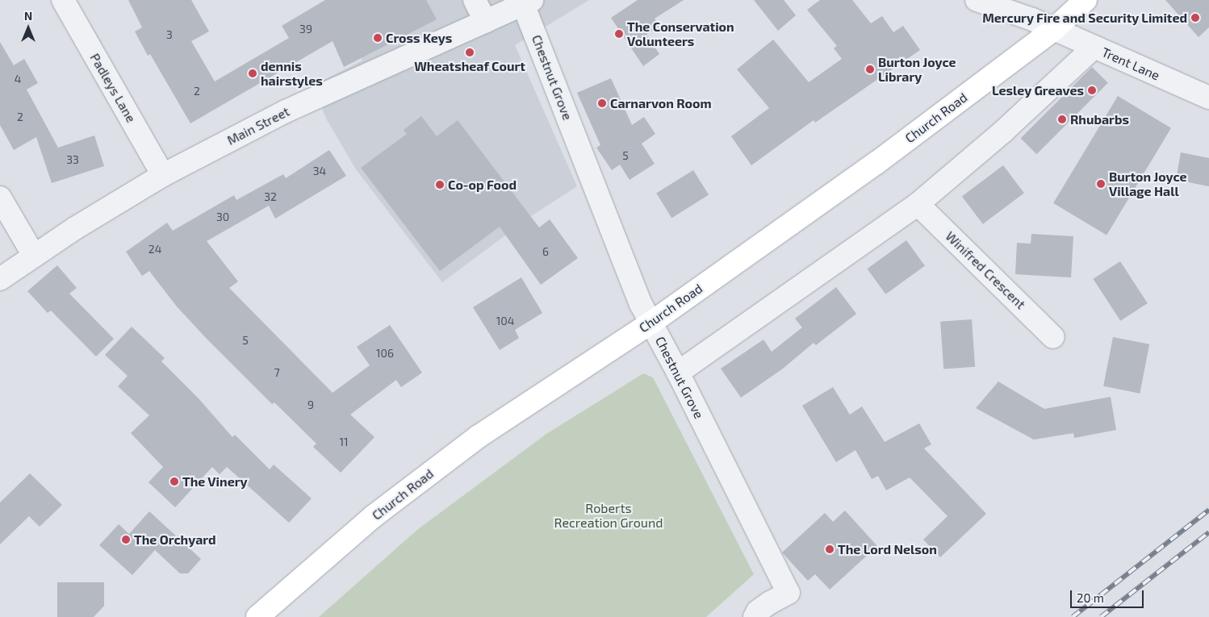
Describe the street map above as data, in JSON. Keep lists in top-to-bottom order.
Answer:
{
  "streets": {
    "main road": ["Church Road"],
    "street": [
      "Trent Lane",
      "Chestnut Grove",
      "Padleys Lane",
      "Main Street",
      "Winifred Crescent"
    ]
  },
  "crossings": [
    ["Trent Lane", "Church Road"],
    ["Chestnut Grove", "Church Road"],
    ["Chestnut Grove", "Main Street"],
    ["Padleys Lane", "Main Street"]
  ],
  "parks": ["Roberts Recreation Ground"],
  "places": [
    "Mercury Fire and Security Limited",
    "The Conservation Volunteers",
    "Cross Keys",
    "Wheatsheaf Court",
    "Burton Joyce Library",
    "dennis hairstyles",
    "Lesley Greaves",
    "Carnarvon Room",
    "Rhubarbs",
    "Burton Joyce Village Hall",
    "Co-op Food",
    "The Vinery",
    "The Orchyard",
    "The Lord Nelson"
  ],
  "house_numbers": [
    "39",
    "3",
    "4",
    "2",
    "2",
    "5",
    "33",
    "34",
    "32",
    "30",
    "24",
    "6",
    "104",
    "5",
    "106",
    "7",
    "9",
    "11"
  ],
  "scale_bar": "20 m",
  "north": "top"
}
